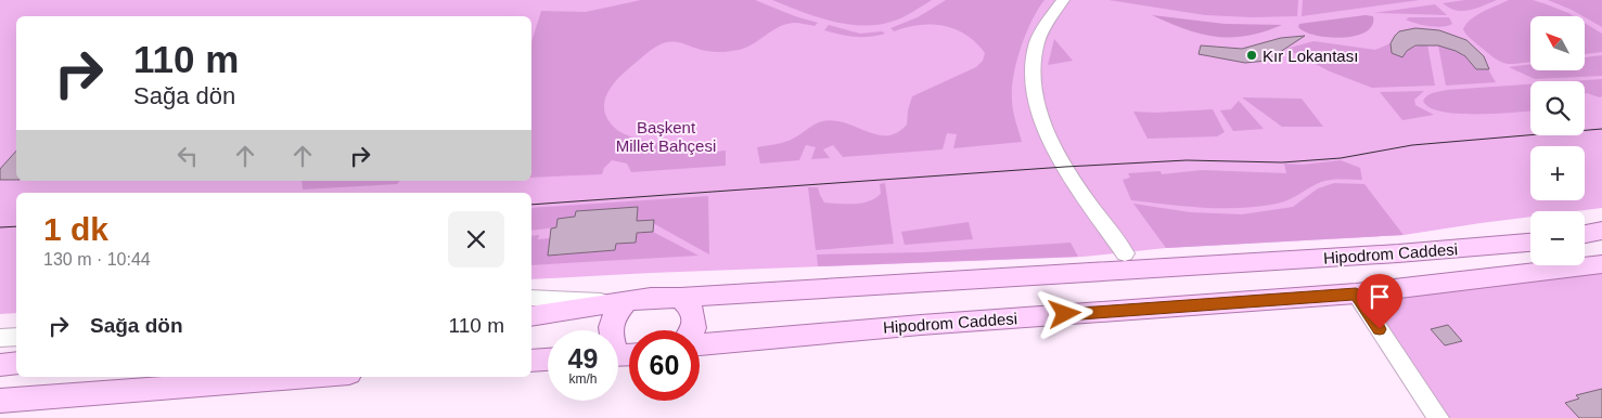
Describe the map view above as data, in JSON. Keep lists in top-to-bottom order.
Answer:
{
  "streets": {
    "main road": ["Hipodrom Caddesi"]
  },
  "parks": ["Başkent Millet Bahçesi"],
  "places": ["Kır Lokantası"],
  "north": "top left",
  "page": {
    "map_buttons": ["+", "−"],
    "turn": ["110 m", "Sağa dön"],
    "heading": ["1 dk", "130 m · 10:44"],
    "list": [
      {
        "name": "Sağa dön",
        "value": "110 m"
      }
    ],
    "speed": "49 km/h",
    "limit": "60"
  }
}
